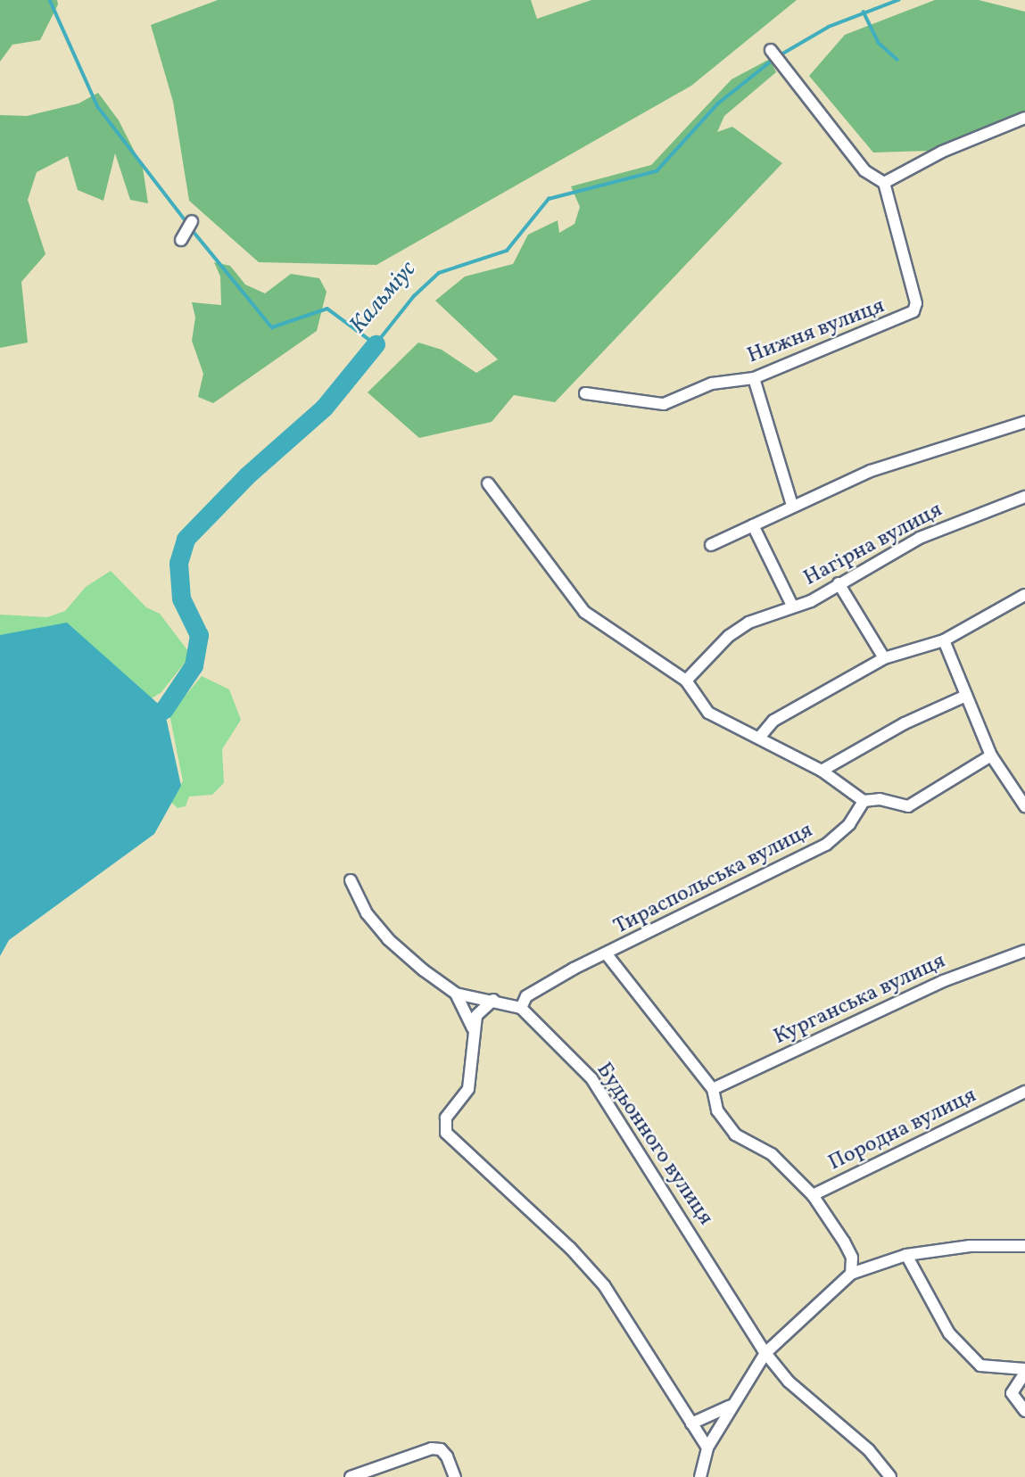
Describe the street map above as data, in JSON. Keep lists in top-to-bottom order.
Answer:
{
  "streets": {
    "street": [
      "Нижня вулиця",
      "Нагірна вулиця",
      "Тираспольська вулиця",
      "Курганська вулиця",
      "Породна вулиця",
      "Будьонного вулиця"
    ]
  },
  "crossings": [
    ["Тираспольська вулиця", "Будьонного вулиця"]
  ],
  "water": ["Кальміус"]
}
